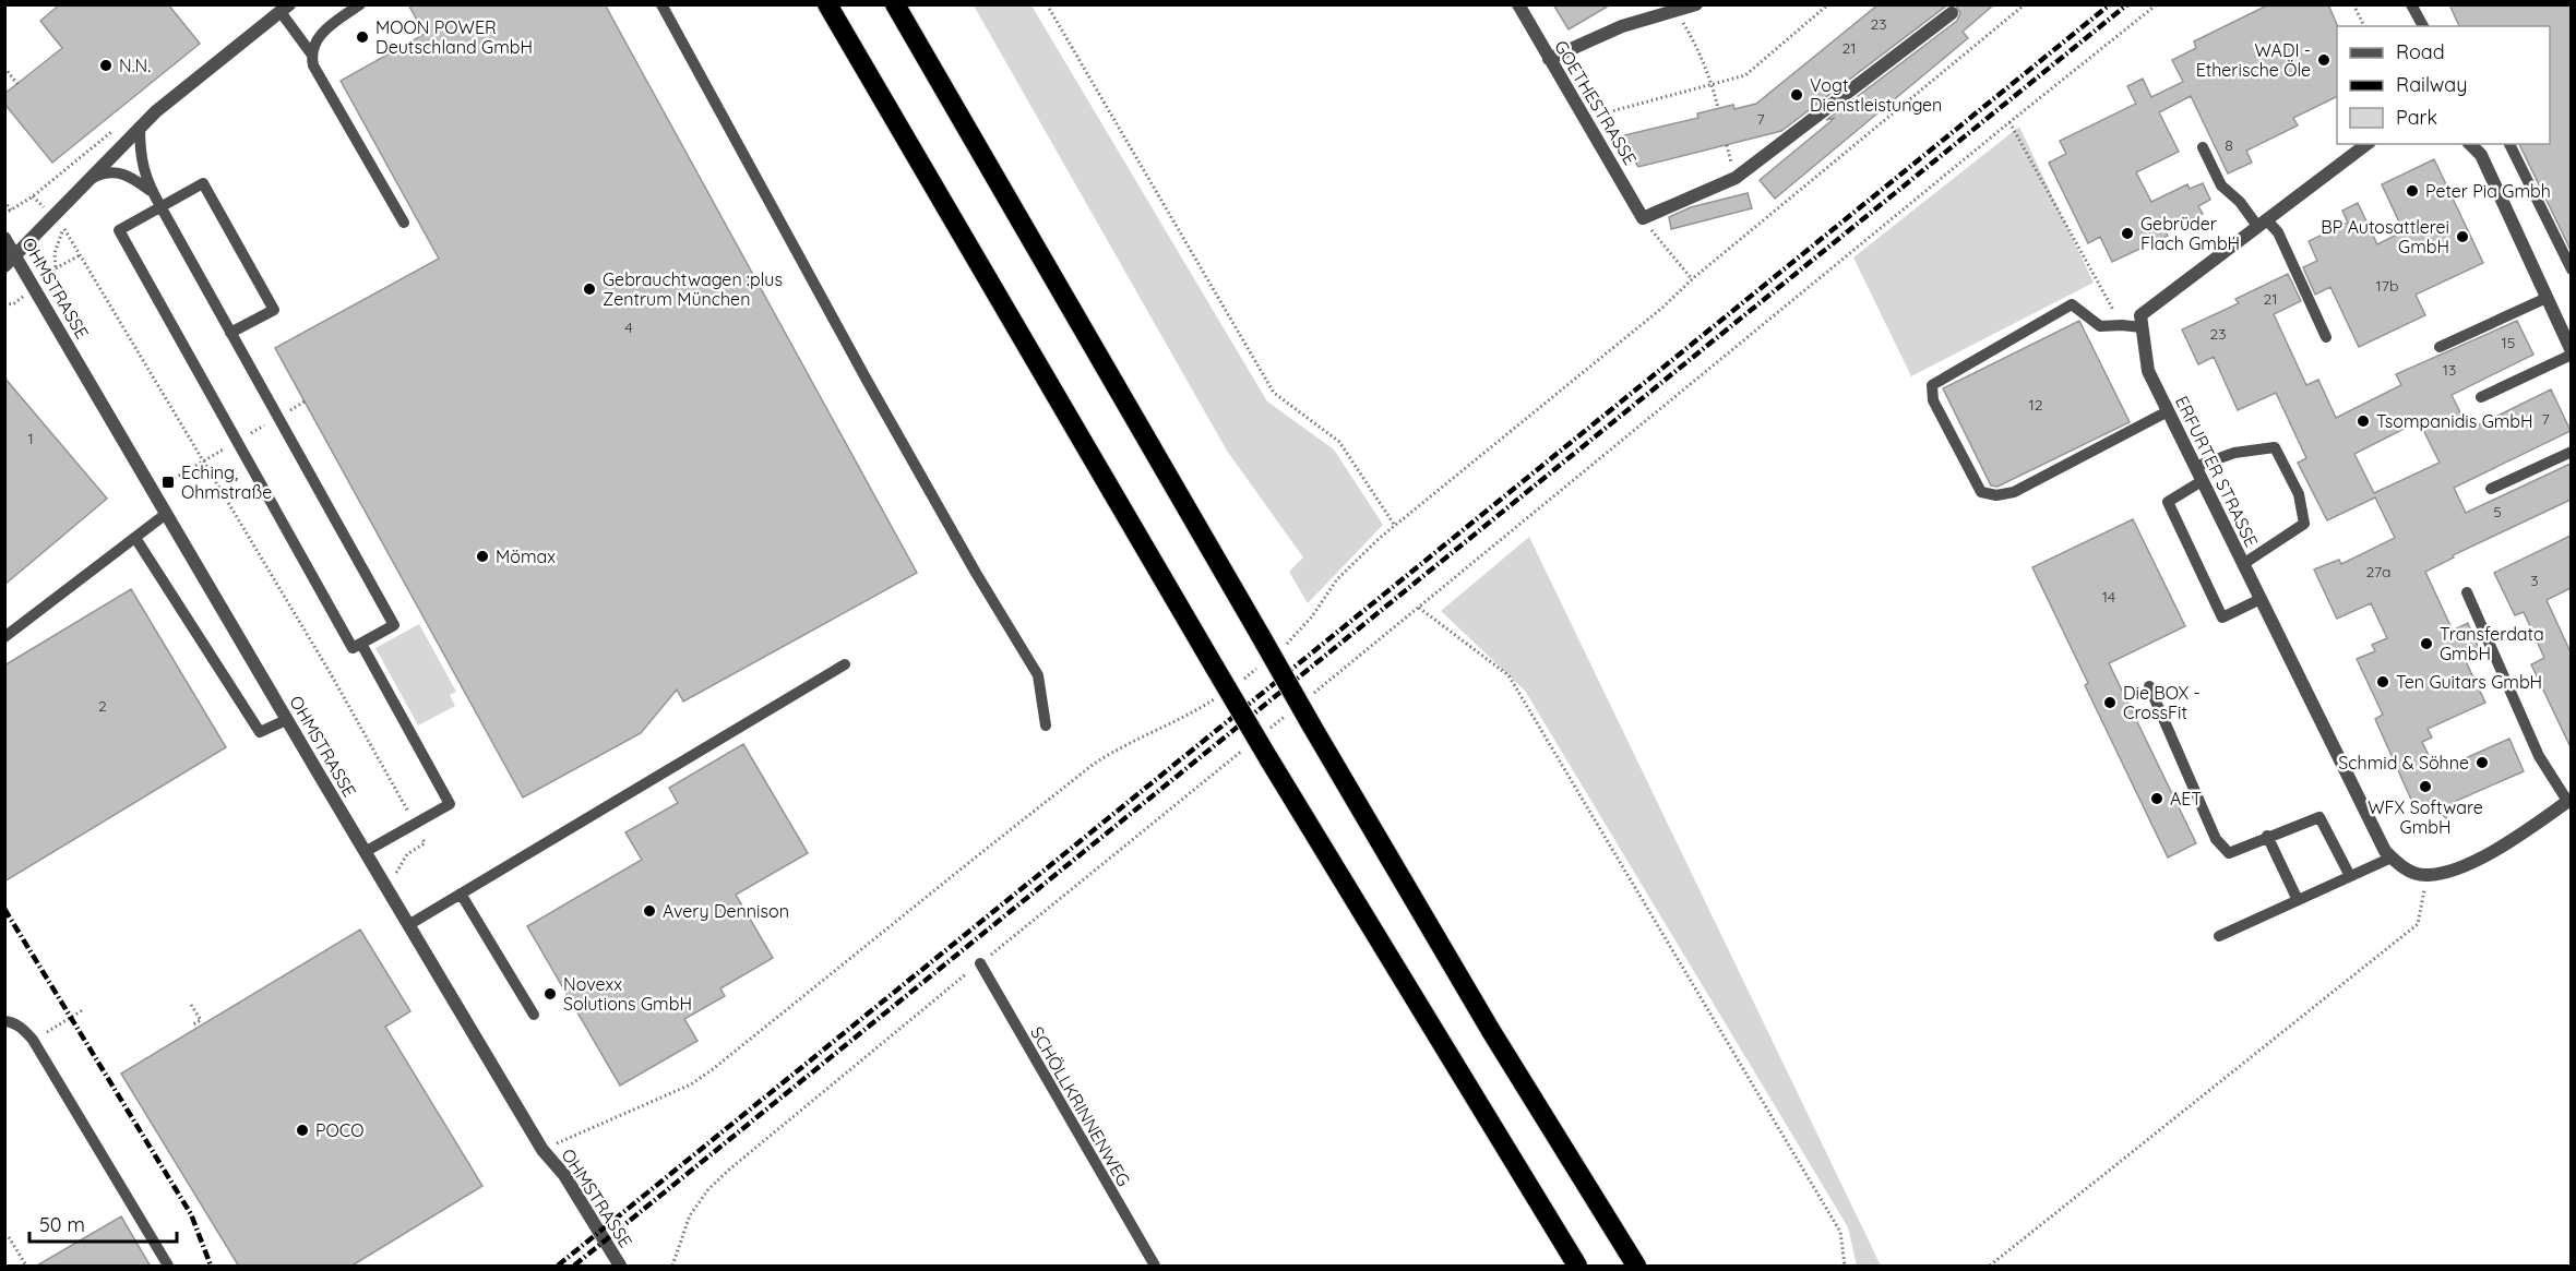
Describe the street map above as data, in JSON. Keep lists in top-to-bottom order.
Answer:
{
  "streets": {
    "street": ["GOETHESTRASSE", "OHMSTRASSE", "ERFURTER STRASSE"],
    "lane": ["SCHÖLLKRINNENWEG"]
  },
  "places": {
    "other": [
      "MOON POWER Deutschland GmbH",
      "WADI - Etherische Öle",
      "N.N.",
      "Vogt Dienstleistungen",
      "Peter Pia Gmbh",
      "Gebrüder Flach GmbH",
      "BP Autosattlerei GmbH",
      "Gebrauchtwagen :plus Zentrum München",
      "Tsompanidis GmbH",
      "Mömax",
      "Transferdata GmbH",
      "Ten Guitars GmbH",
      "Die BOX - CrossFit",
      "Schmid & Söhne",
      "WFX Software GmbH",
      "AET",
      "Avery Dennison",
      "Novexx Solutions GmbH",
      "POCO"
    ],
    "transit": ["Eching, Ohmstraße"]
  },
  "house_numbers": [
    "23",
    "21",
    "7",
    "8",
    "17b",
    "21",
    "4",
    "23",
    "15",
    "13",
    "12",
    "7",
    "1",
    "5",
    "27a",
    "3",
    "14",
    "2"
  ],
  "legend": ["Road", "Railway", "Park"],
  "scale_bar": "50 m"
}
